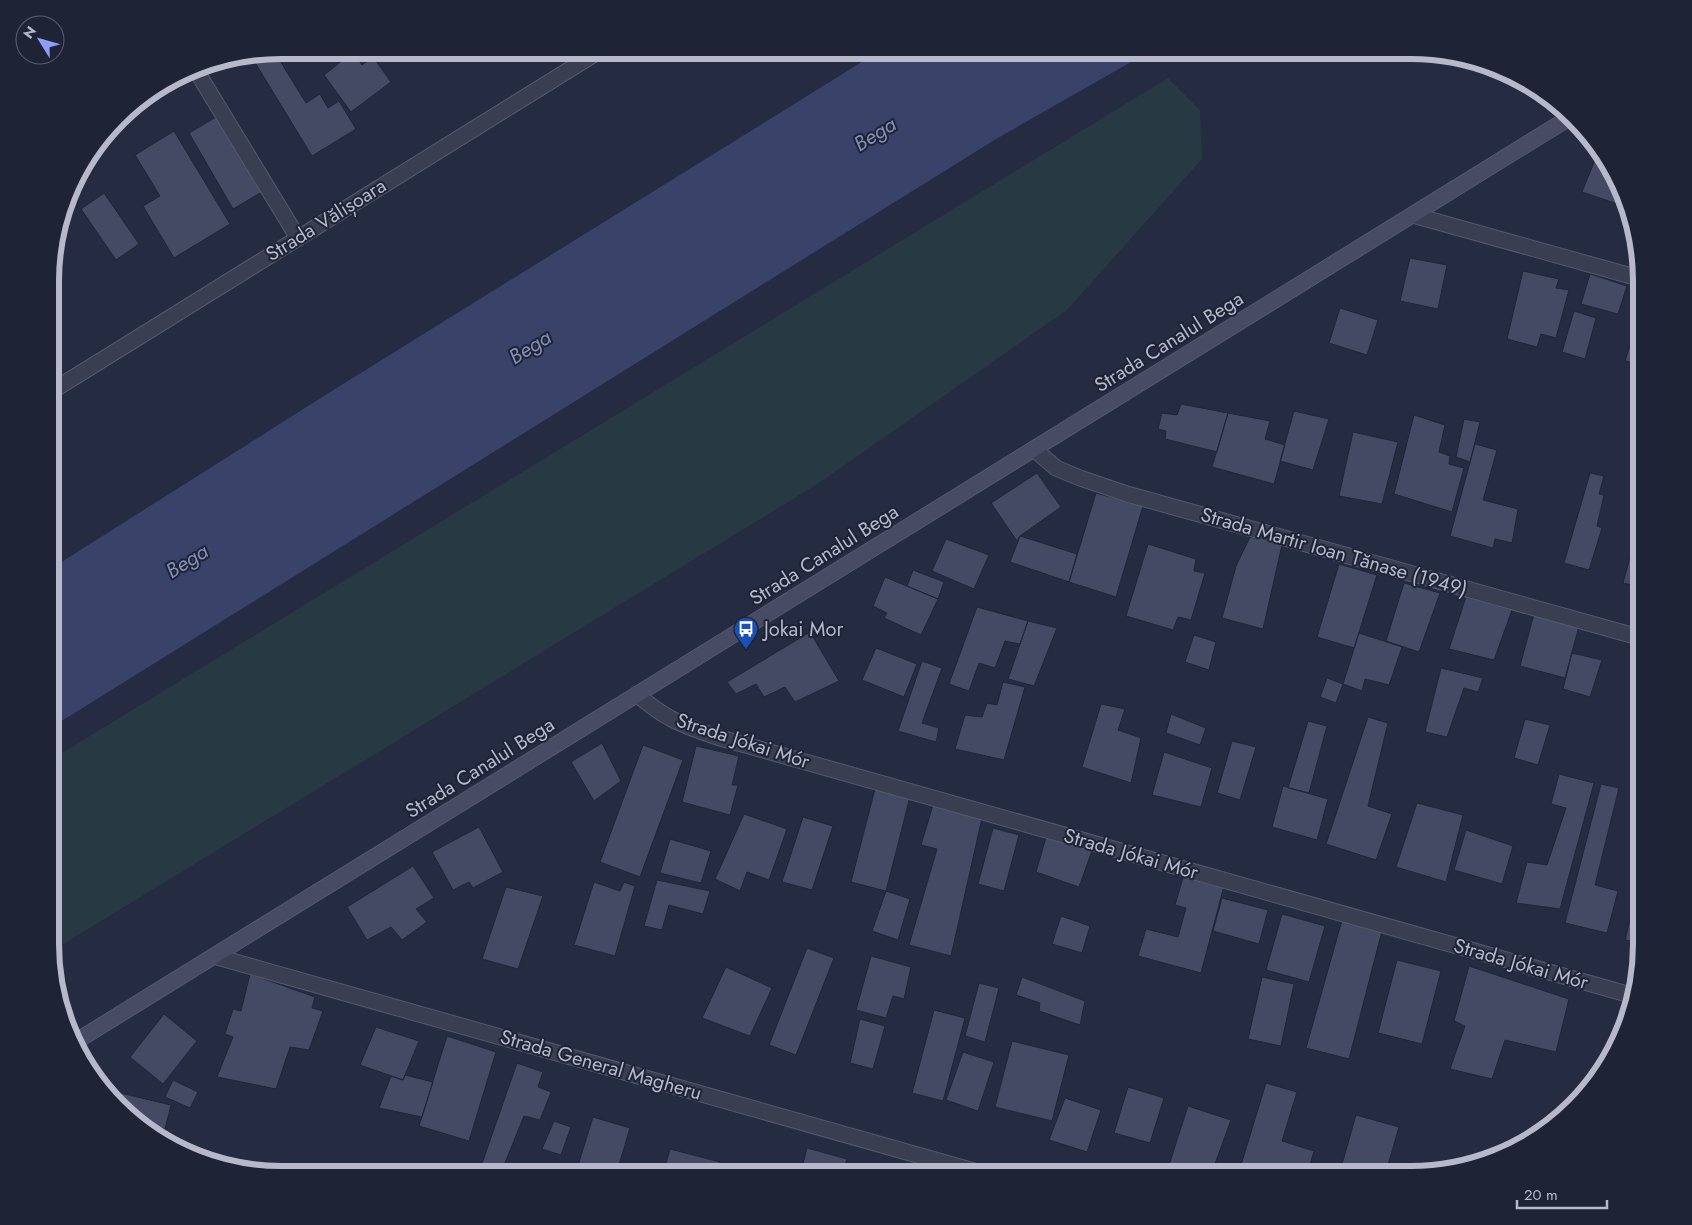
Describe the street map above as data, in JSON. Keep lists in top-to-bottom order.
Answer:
{
  "streets": {
    "street": [
      "Strada Vălișoara",
      "Strada Canalul Bega",
      "Strada Martir Ioan Tănase (1949)",
      "Strada Jókai Mór",
      "Strada General Magheru"
    ]
  },
  "crossings": [
    ["Strada Canalul Bega", "Strada Martir Ioan Tănase (1949)"],
    ["Strada Canalul Bega", "Strada Jókai Mór"],
    ["Strada Canalul Bega", "Strada General Magheru"]
  ],
  "water": ["Bega"],
  "places": {
    "bus stop": ["Jokai Mor"]
  },
  "scale_bar": "20 m",
  "north": "top left"
}
